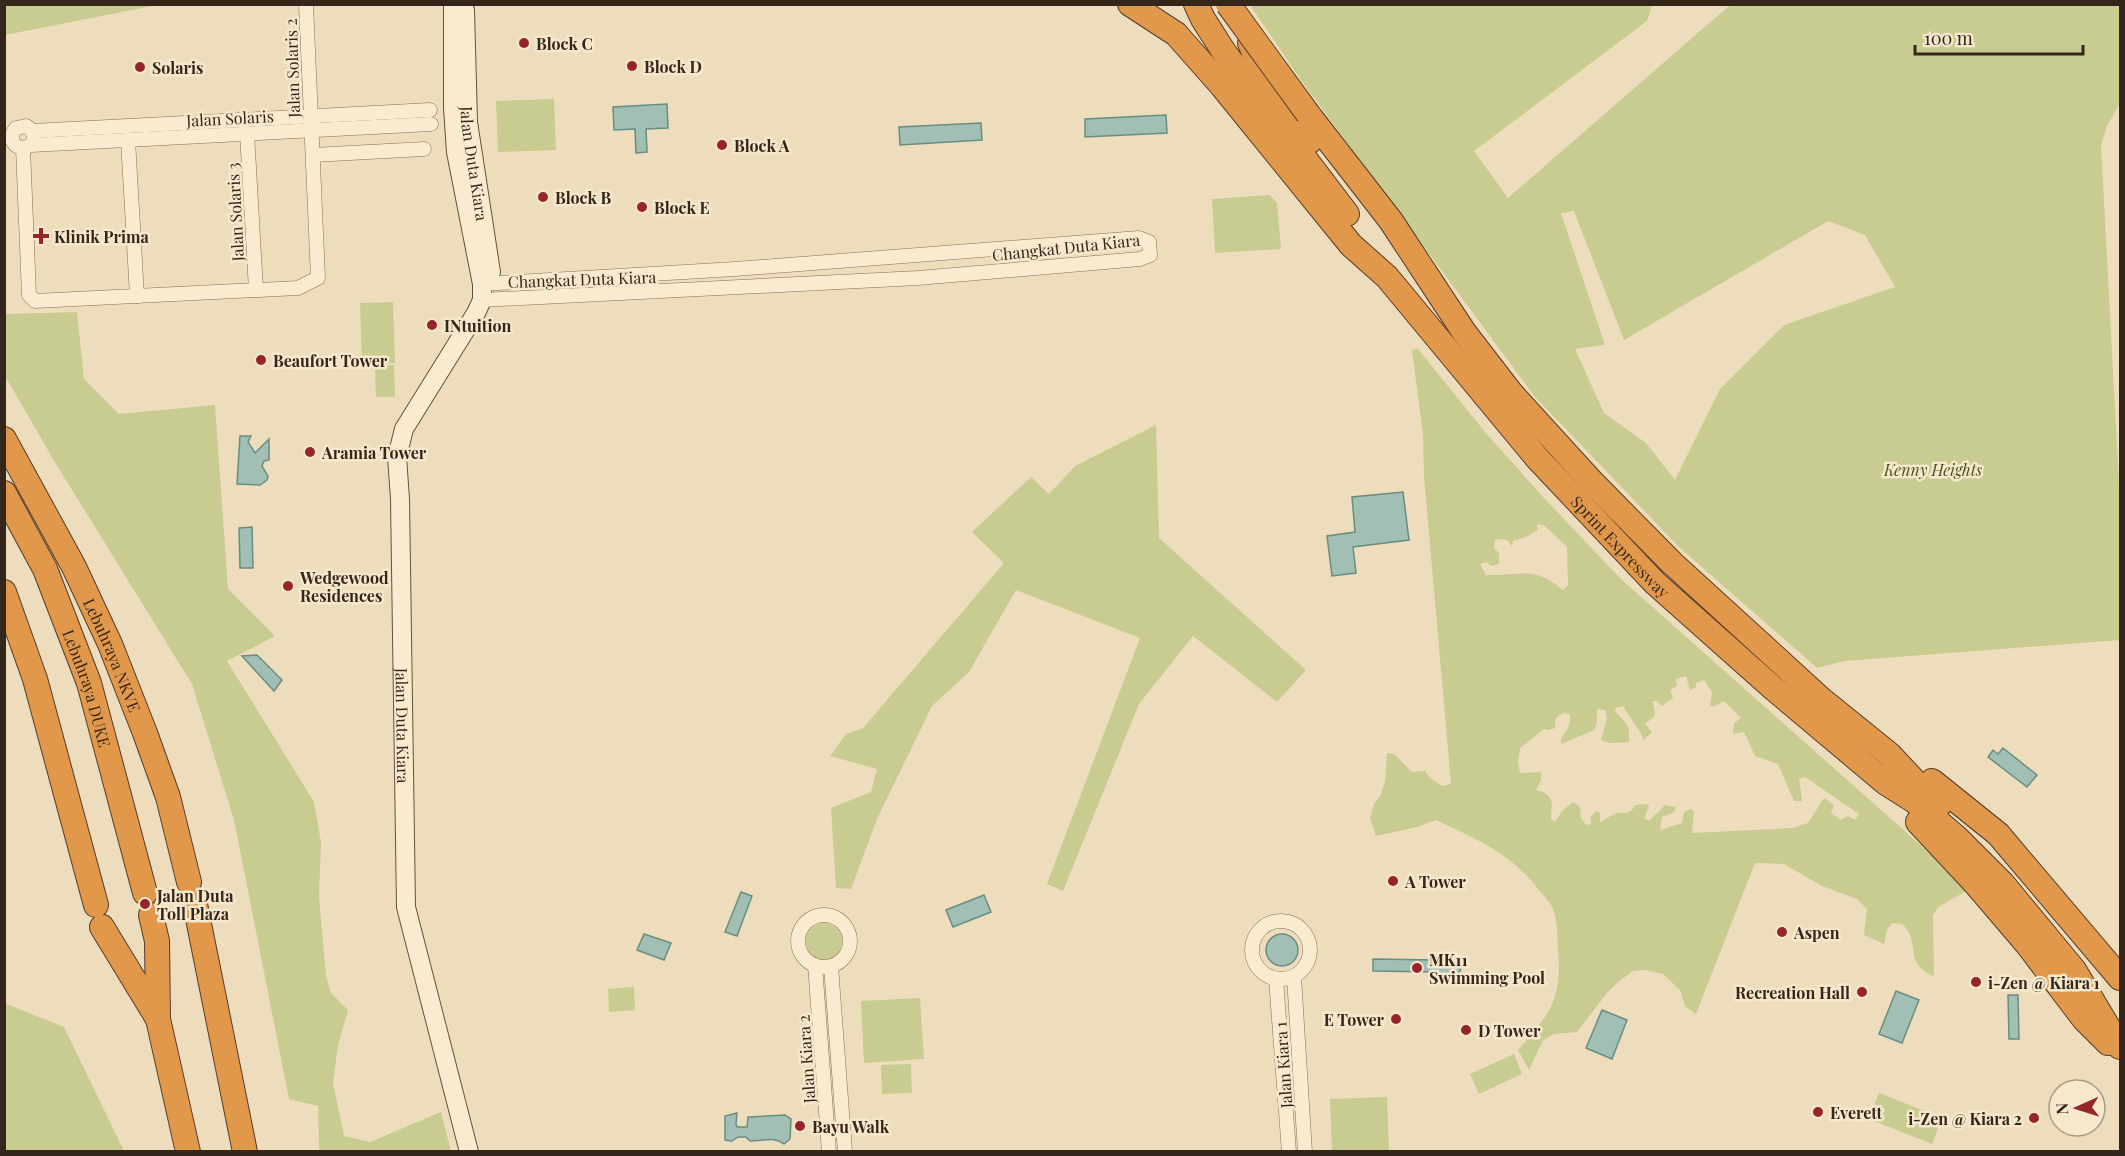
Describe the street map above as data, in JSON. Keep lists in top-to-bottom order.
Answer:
{
  "streets": {
    "highway": ["Sprint Expressway", "Lebuhraya NKVE", "Lebuhraya DUKE"],
    "main road": ["Jalan Duta Kiara"],
    "street": [
      "Jalan Solaris 2",
      "Jalan Solaris",
      "Jalan Solaris 3",
      "Changkat Duta Kiara",
      "Jalan Kiara 2",
      "Jalan Kiara 1"
    ]
  },
  "crossings": [
    ["Jalan Solaris 2", "Jalan Solaris"],
    ["Jalan Solaris 2", "Jalan Solaris 3"],
    ["Jalan Solaris", "Jalan Solaris 3"],
    ["Jalan Duta Kiara", "Changkat Duta Kiara"]
  ],
  "parks": ["Kenny Heights"],
  "places": {
    "other": [
      "Block C",
      "Block D",
      "Solaris",
      "Block A",
      "Block B",
      "Block E",
      "INtuition",
      "Beaufort Tower",
      "Aramia Tower",
      "Wedgewood Residences",
      "A Tower",
      "Jalan Duta Toll Plaza",
      "Aspen",
      "MK11 Swimming Pool",
      "i-Zen @ Kiara 1",
      "Recreation Hall",
      "E Tower",
      "D Tower",
      "Everett",
      "i-Zen @ Kiara 2",
      "Bayu Walk"
    ],
    "health": ["Klinik Prima"]
  },
  "scale_bar": "100 m",
  "north": "left"
}
